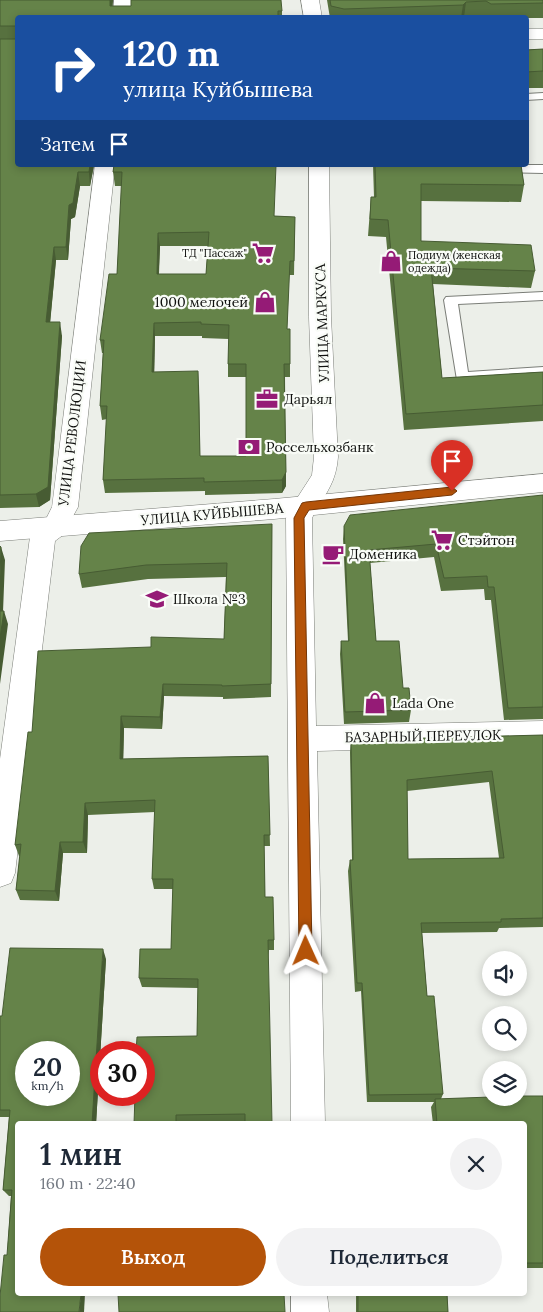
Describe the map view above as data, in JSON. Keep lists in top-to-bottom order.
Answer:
{
  "streets": {
    "street": [
      "УЛИЦА МАРКУСА",
      "УЛИЦА РЕВОЛЮЦИИ",
      "УЛИЦА КУЙБЫШЕВА",
      "БАЗАРНЫЙ ПЕРЕУЛОК"
    ]
  },
  "crossings": [
    ["УЛИЦА МАРКУСА", "УЛИЦА КУЙБЫШЕВА"],
    ["УЛИЦА МАРКУСА", "БАЗАРНЫЙ ПЕРЕУЛОК"],
    ["УЛИЦА РЕВОЛЮЦИИ", "УЛИЦА КУЙБЫШЕВА"]
  ],
  "places": {
    "supermarket": ["ТД \"Пассаж\"", "Стэйтон"],
    "shop": ["Подиум (женская одежда)", "1000 мелочей", "Lada One"],
    "office": ["Дарьял"],
    "bank": ["Россельхозбанк"],
    "cafe": ["Доменика"],
    "school or university": ["Школа №3"]
  },
  "page": {
    "turn": ["120 m", "улица Куйбышева"],
    "then": "Затем",
    "speed": "20 km/h",
    "limit": "30",
    "heading": ["1 мин", "160 m · 22:40"],
    "buttons": ["Выход", "Поделиться"]
  }
}
